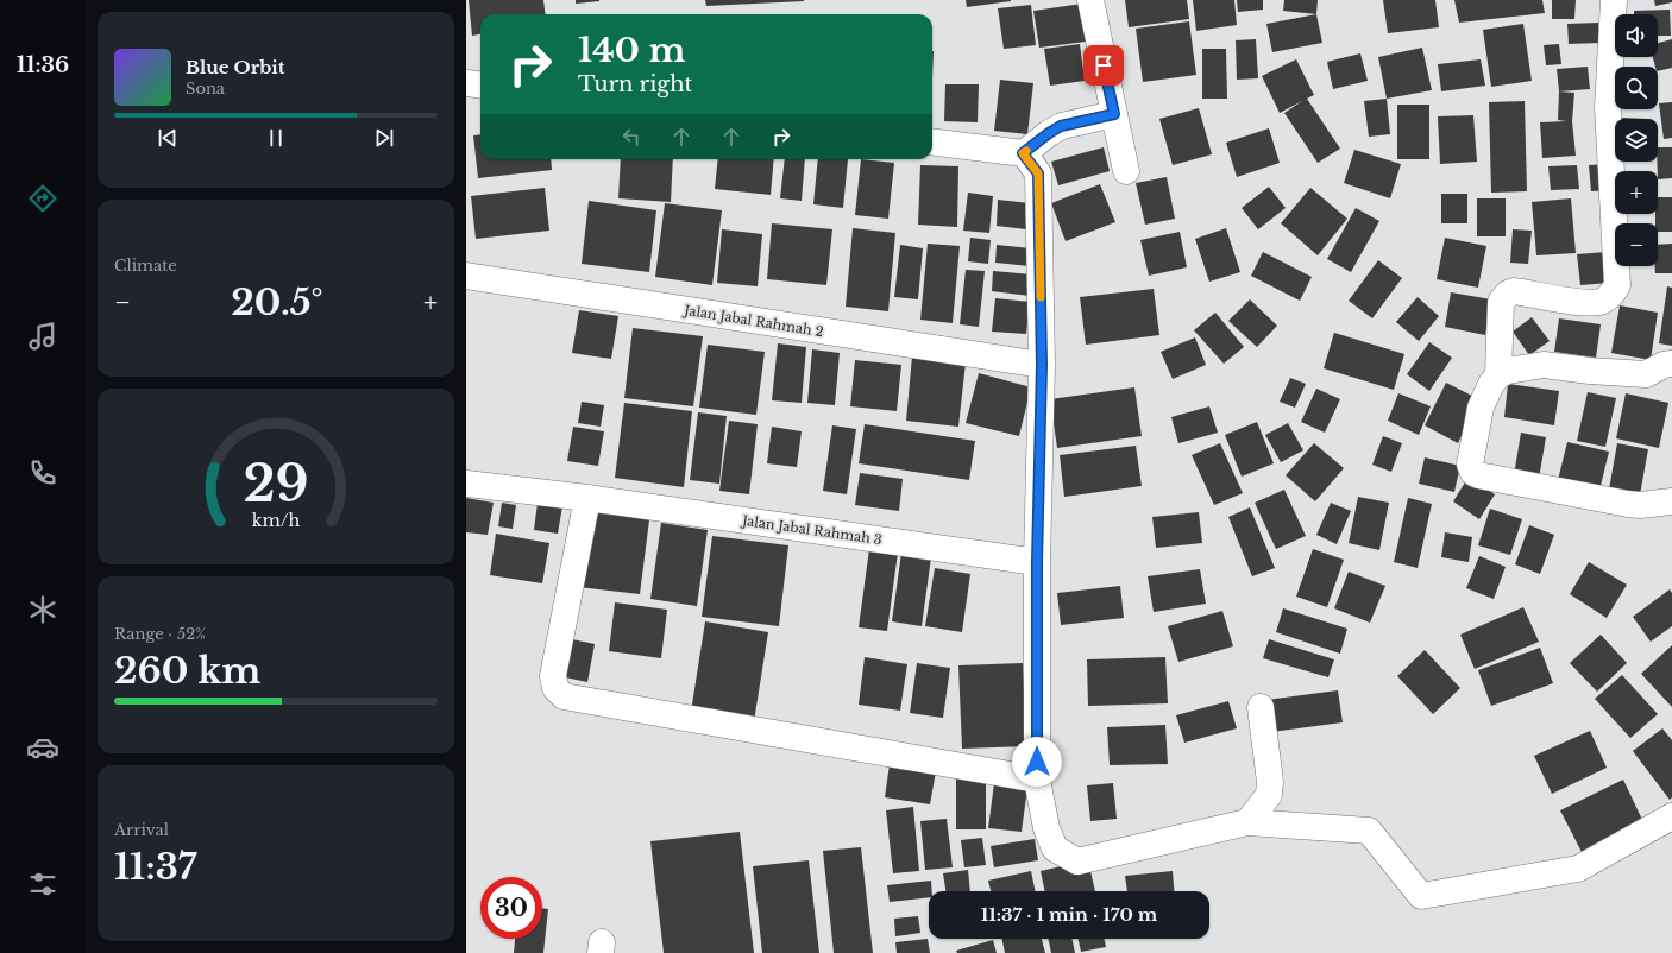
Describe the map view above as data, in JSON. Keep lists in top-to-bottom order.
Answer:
{
  "streets": {
    "street": ["Jalan Jabal Rahmah 2", "Jalan Jabal Rahmah 3"]
  },
  "page": {
    "tabs": "11:36",
    "map_buttons": ["+", "−"],
    "turn": ["140 m", "Turn right"],
    "song": ["Blue Orbit", "Sona"],
    "tile": [
      "Climate",
      ["Range · 52%", "260 km"],
      ["Arrival", "11:37"]
    ],
    "heat": ["−", "20.5°", "+"],
    "limit": "30",
    "trip": "11:37 · 1 min · 170 m",
    "gauge": ["29", "km/h"]
  }
}
